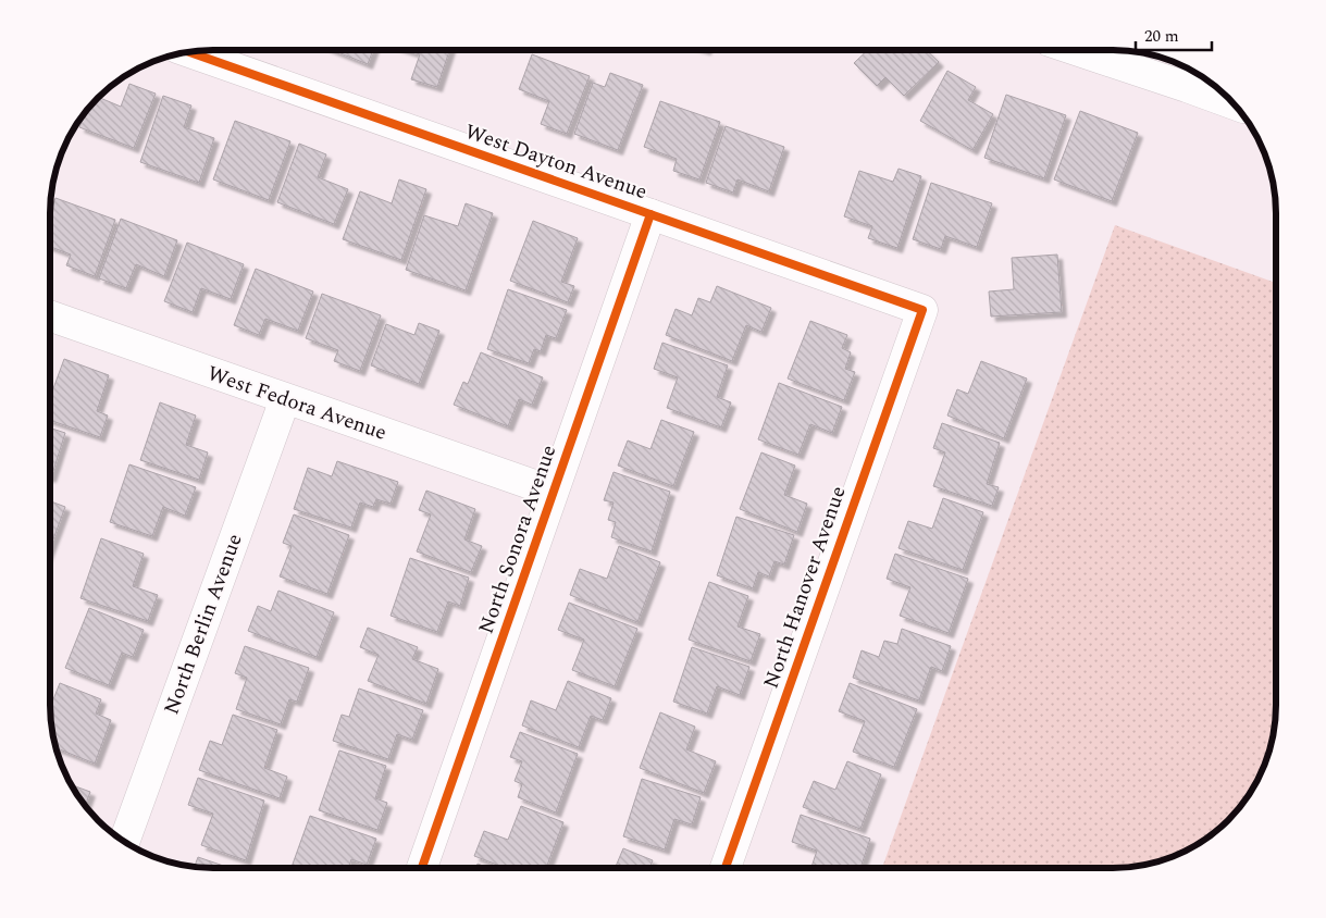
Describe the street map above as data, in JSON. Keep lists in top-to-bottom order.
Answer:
{
  "streets": {
    "street": [
      "West Dayton Avenue",
      "West Fedora Avenue",
      "North Sonora Avenue",
      "North Hanover Avenue",
      "North Berlin Avenue"
    ]
  },
  "crossings": [
    ["West Dayton Avenue", "North Sonora Avenue"],
    ["West Dayton Avenue", "North Hanover Avenue"],
    ["West Fedora Avenue", "North Sonora Avenue"],
    ["West Fedora Avenue", "North Berlin Avenue"]
  ],
  "scale_bar": "20 m"
}
